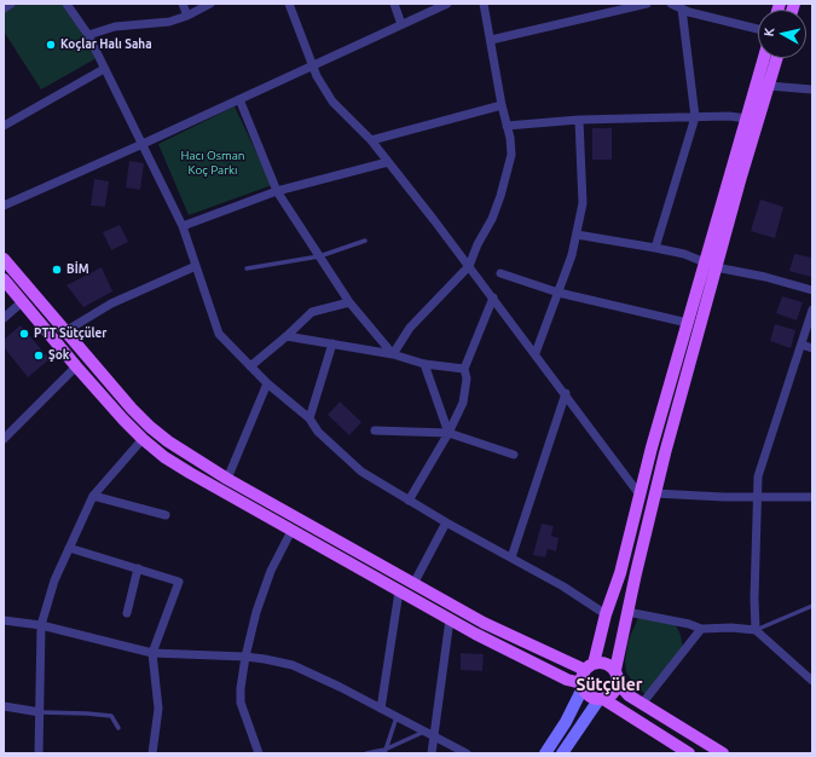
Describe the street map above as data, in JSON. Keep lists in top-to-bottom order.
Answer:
{
  "districts": ["Sütçüler"],
  "parks": ["Hacı Osman Koç Parkı"],
  "places": [
    "Koçlar Halı Saha",
    "BİM",
    "PTT Sütçüler",
    "Şok"
  ],
  "north": "left"
}
